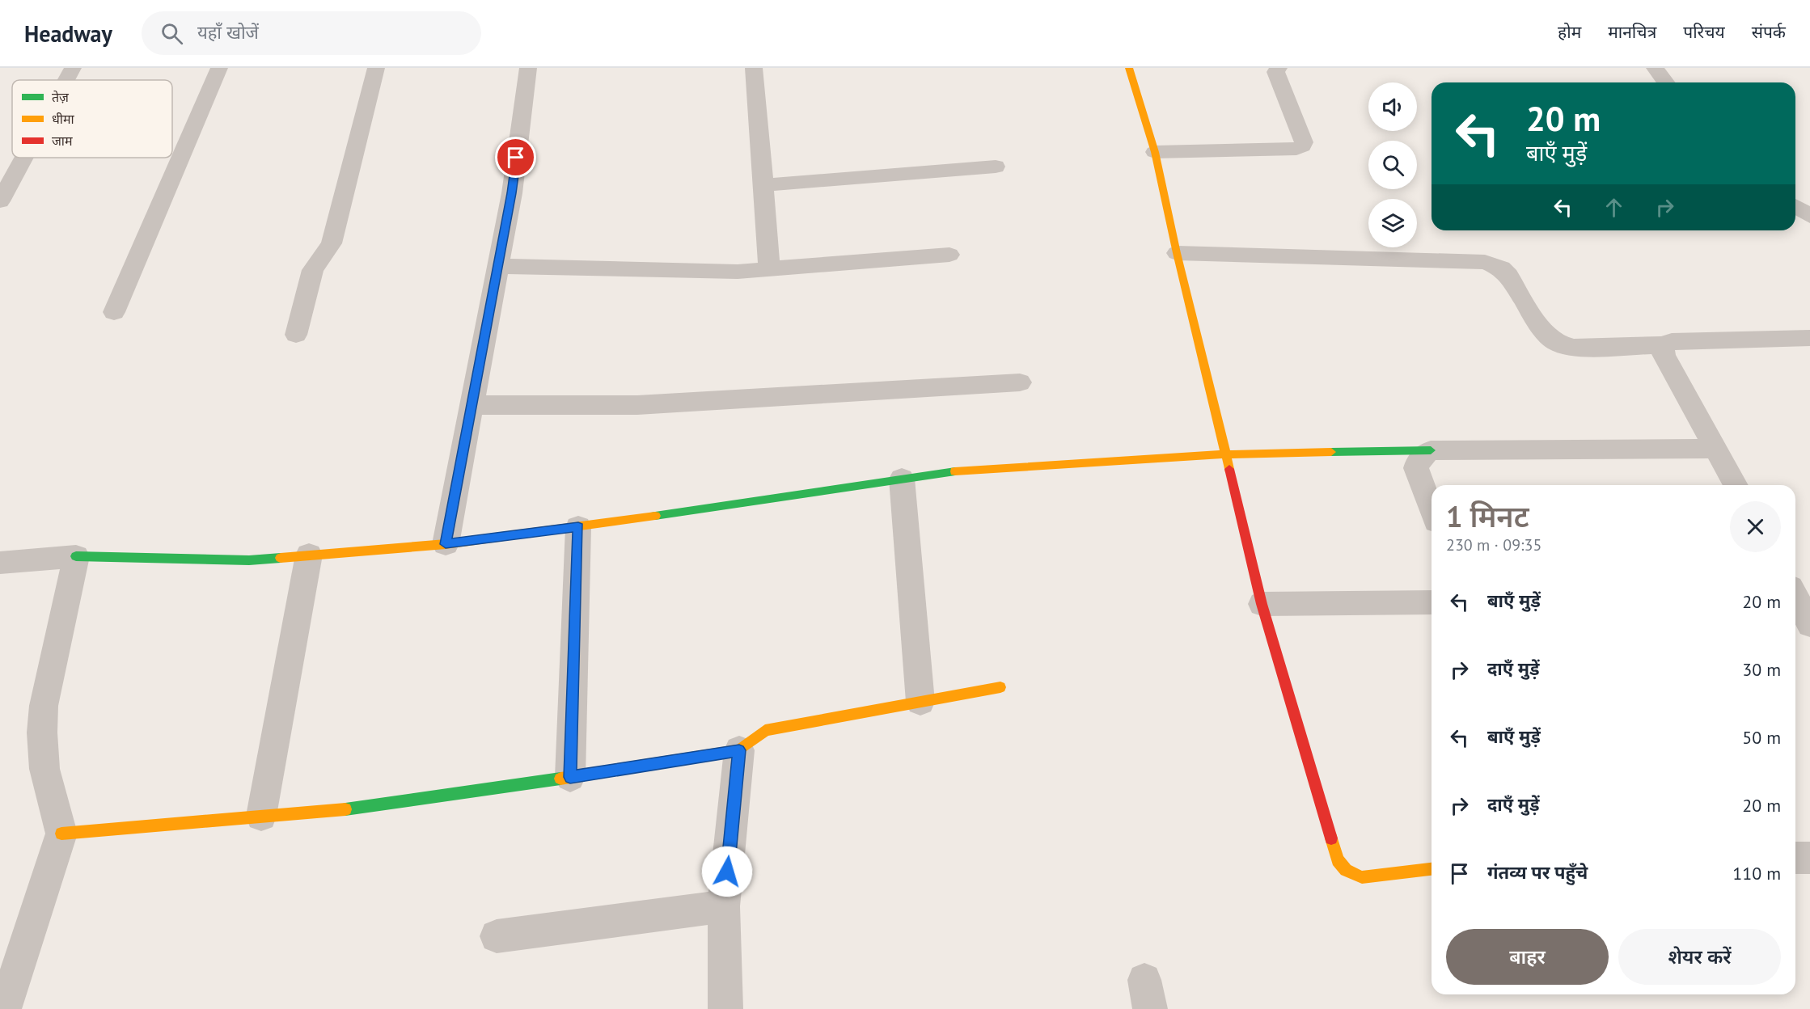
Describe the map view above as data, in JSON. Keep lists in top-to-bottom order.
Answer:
{
  "legend": ["तेज़", "धीमा", "जाम"],
  "page": {
    "header": "Headway",
    "search": "यहाँ खोजें",
    "nav": [
      "होम",
      "मानचित्र",
      "परिचय",
      "संपर्क"
    ],
    "turn": ["20 m", "बाएँ मुड़ें"],
    "heading": ["1 मिनट", "230 m · 09:35"],
    "list": [
      {
        "name": "बाएँ मुड़ें",
        "value": "20 m"
      },
      {
        "name": "दाएँ मुड़ें",
        "value": "30 m"
      },
      {
        "name": "बाएँ मुड़ें",
        "value": "50 m"
      },
      {
        "name": "दाएँ मुड़ें",
        "value": "20 m"
      },
      {
        "name": "गंतव्य पर पहुँचे",
        "value": "110 m"
      }
    ],
    "buttons": ["बाहर", "शेयर करें"]
  }
}
